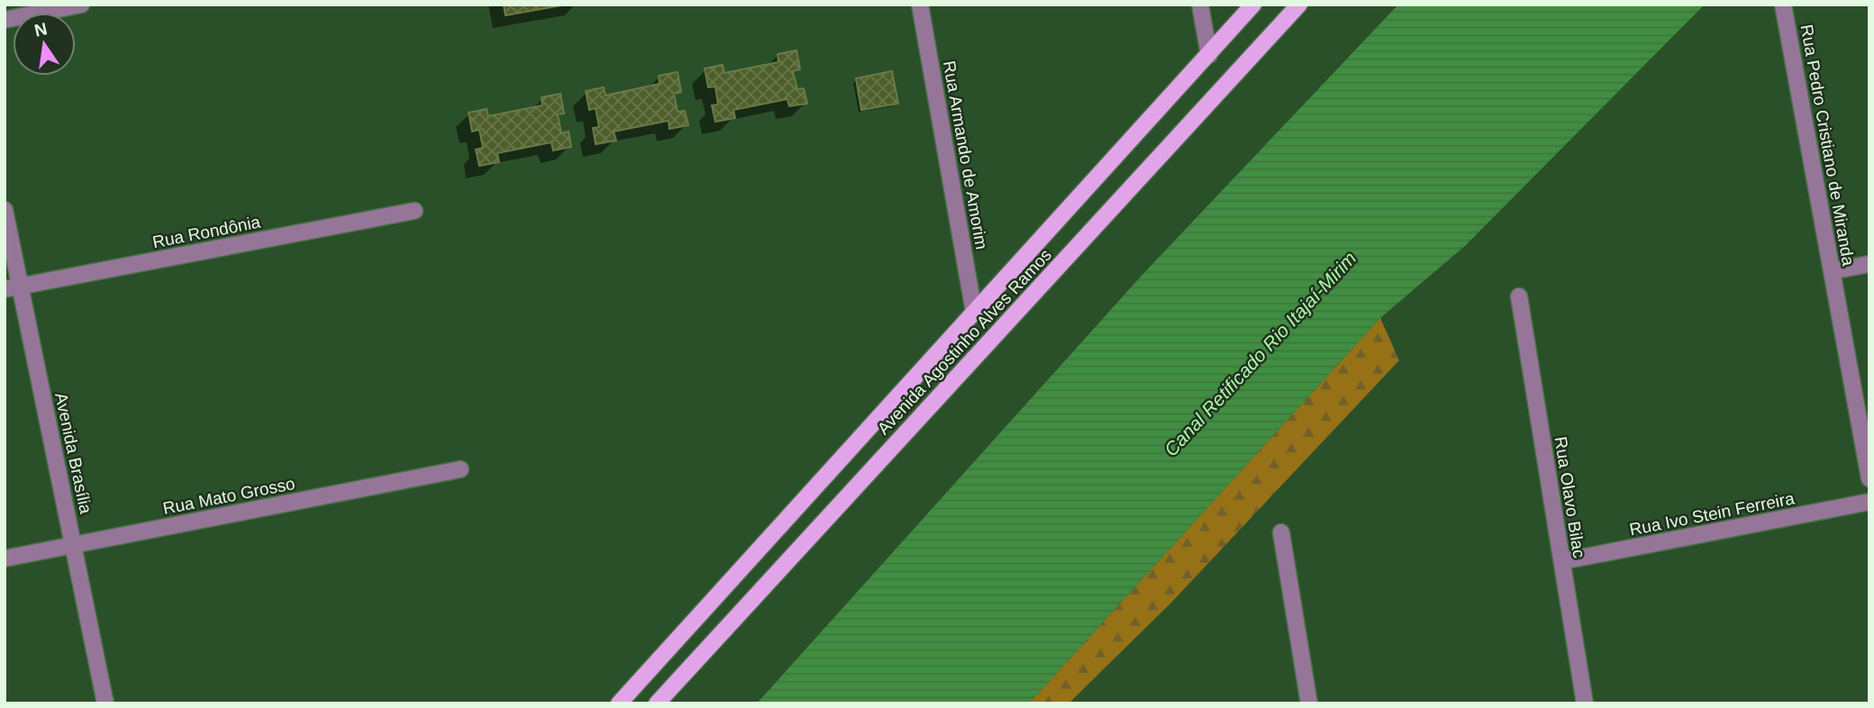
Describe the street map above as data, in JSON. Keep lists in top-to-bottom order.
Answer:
{
  "streets": {
    "main road": ["Avenida Agostinho Alves Ramos"],
    "street": [
      "Rua Pedro Cristiano de Miranda",
      "Rua Armando de Amorim",
      "Rua Rondônia",
      "Avenida Brasília",
      "Rua Mato Grosso",
      "Rua Olavo Bilac",
      "Rua Ivo Stein Ferreira"
    ]
  },
  "crossings": [
    ["Rua Armando de Amorim", "Avenida Agostinho Alves Ramos"],
    ["Rua Rondônia", "Avenida Brasília"],
    ["Avenida Brasília", "Rua Mato Grosso"],
    ["Rua Olavo Bilac", "Rua Ivo Stein Ferreira"]
  ],
  "water": ["Canal Retificado Rio Itajaí-Mirim"],
  "north": "top"
}
